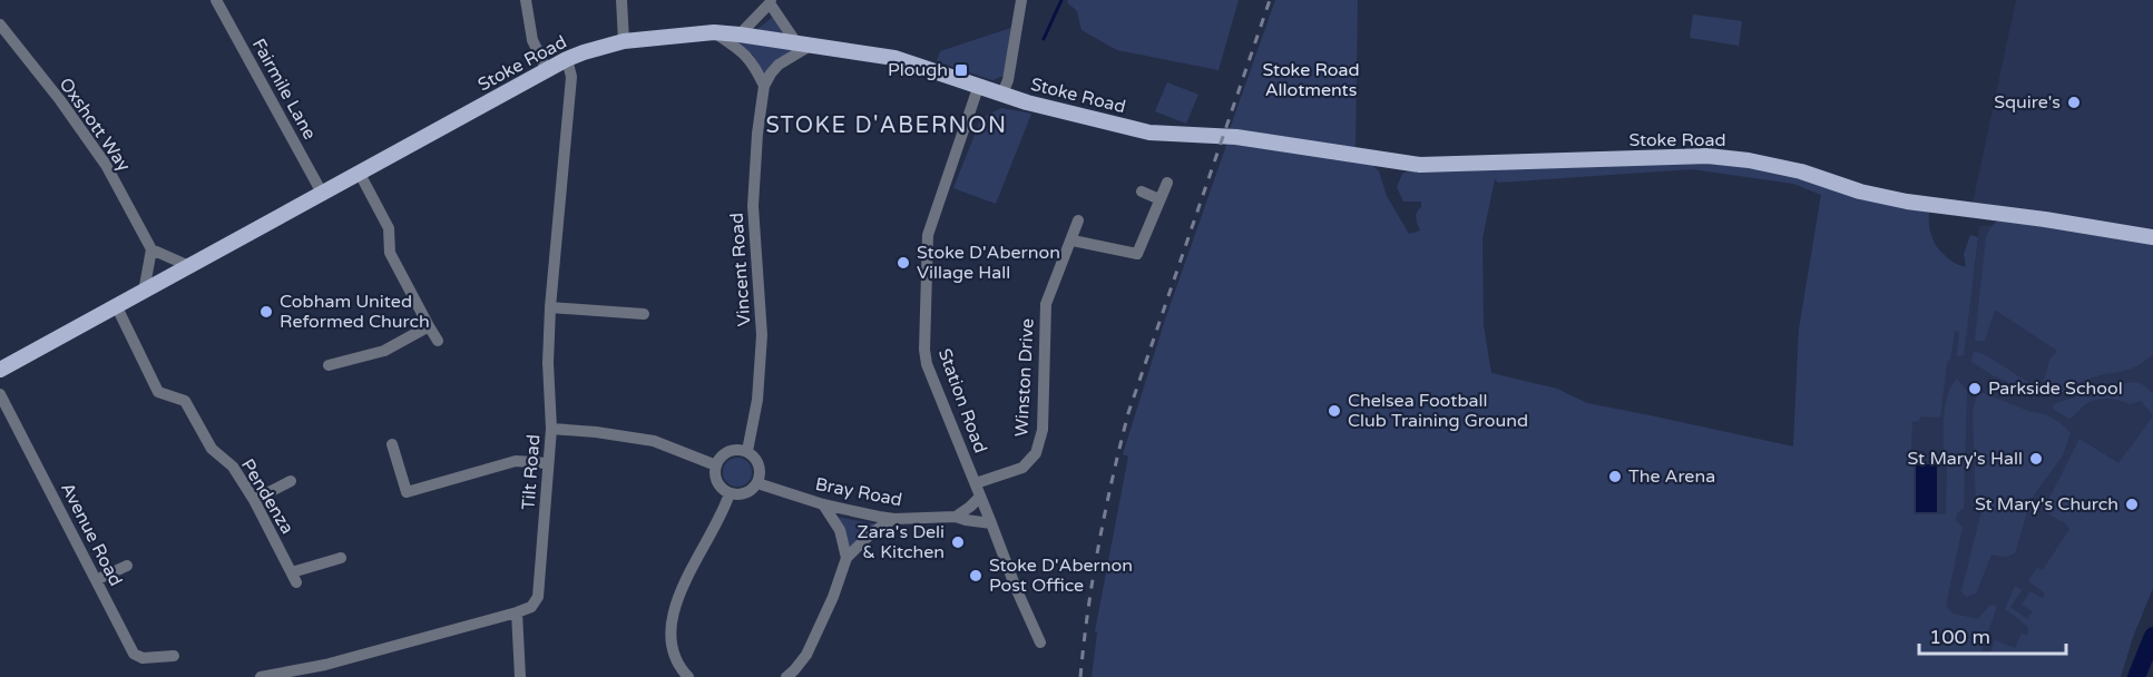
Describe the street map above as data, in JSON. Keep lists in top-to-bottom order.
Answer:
{
  "streets": {
    "main road": ["Stoke Road"],
    "street": [
      "Fairmile Lane",
      "Oxshott Way",
      "Vincent Road",
      "Winston Drive",
      "Station Road",
      "Tilt Road",
      "Bray Road",
      "Pendenza",
      "Avenue Road"
    ]
  },
  "crossings": [
    ["Stoke Road", "Fairmile Lane"],
    ["Stoke Road", "Station Road"],
    ["Stoke Road", "Tilt Road"],
    ["Stoke Road", "Pendenza"],
    ["Vincent Road", "Bray Road"],
    ["Winston Drive", "Station Road"],
    ["Station Road", "Bray Road"]
  ],
  "districts": ["STOKE D'ABERNON"],
  "parks": ["Stoke Road Allotments"],
  "places": {
    "transit": ["Plough"],
    "other": [
      "Squire's",
      "Stoke D'Abernon Village Hall",
      "Cobham United Reformed Church",
      "Parkside School",
      "Chelsea Football Club Training Ground",
      "St Mary's Hall",
      "The Arena",
      "St Mary's Church",
      "Zara's Deli & Kitchen",
      "Stoke D'Abernon Post Office"
    ]
  },
  "scale_bar": "100 m"
}
